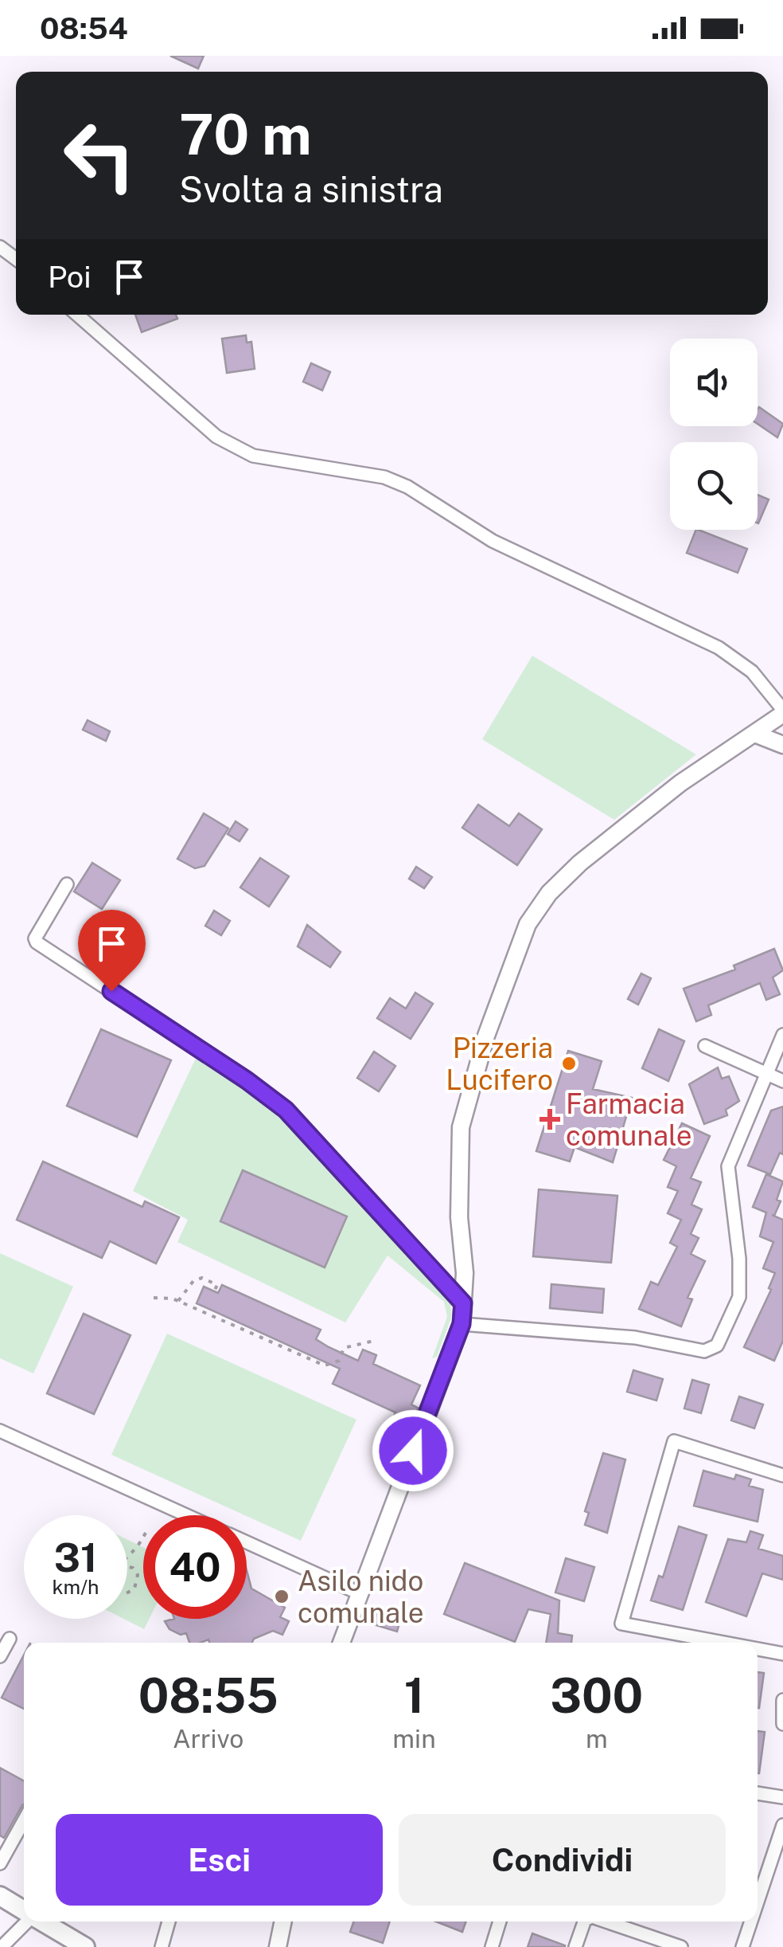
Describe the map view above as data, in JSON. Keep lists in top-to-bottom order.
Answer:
{
  "places": {
    "other": ["Pizzeria Lucifero", "Asilo nido comunale"],
    "health": ["Farmacia comunale"]
  },
  "page": {
    "status": "08:54",
    "turn": ["70 m", "Svolta a sinistra"],
    "then": "Poi",
    "speed": "31 km/h",
    "limit": "40",
    "eta": [
      "08:55",
      "Arrivo",
      "1",
      "min",
      "300",
      "m"
    ],
    "buttons": ["Esci", "Condividi"]
  }
}
